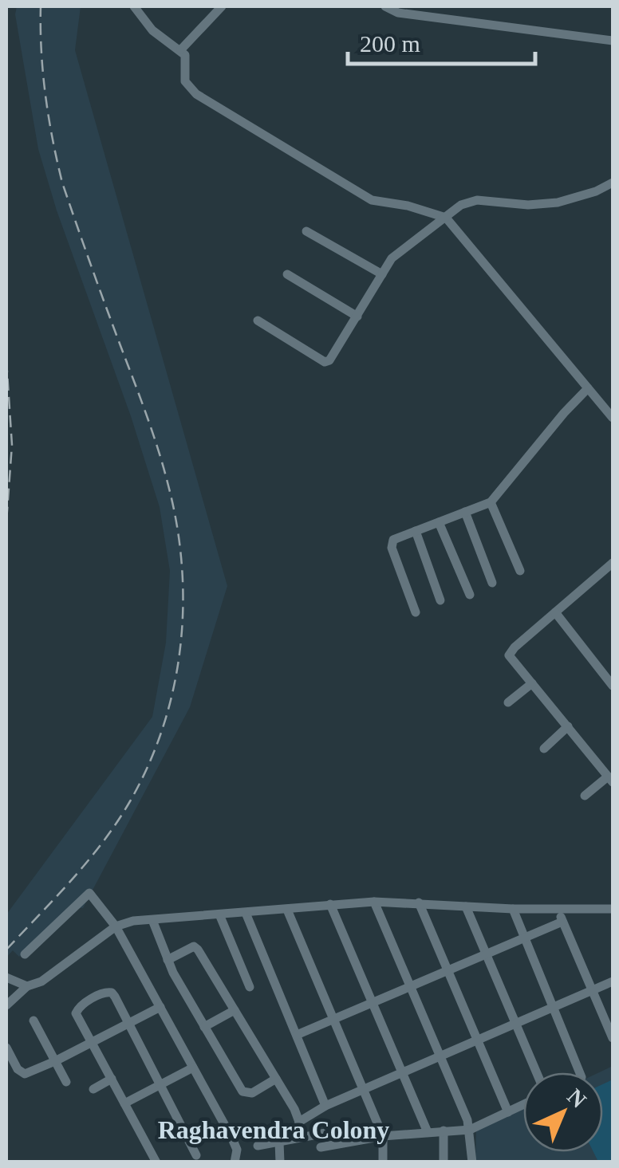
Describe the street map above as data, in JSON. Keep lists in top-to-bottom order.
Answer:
{
  "districts": ["Raghavendra Colony"],
  "scale_bar": "200 m",
  "north": "top right"
}
